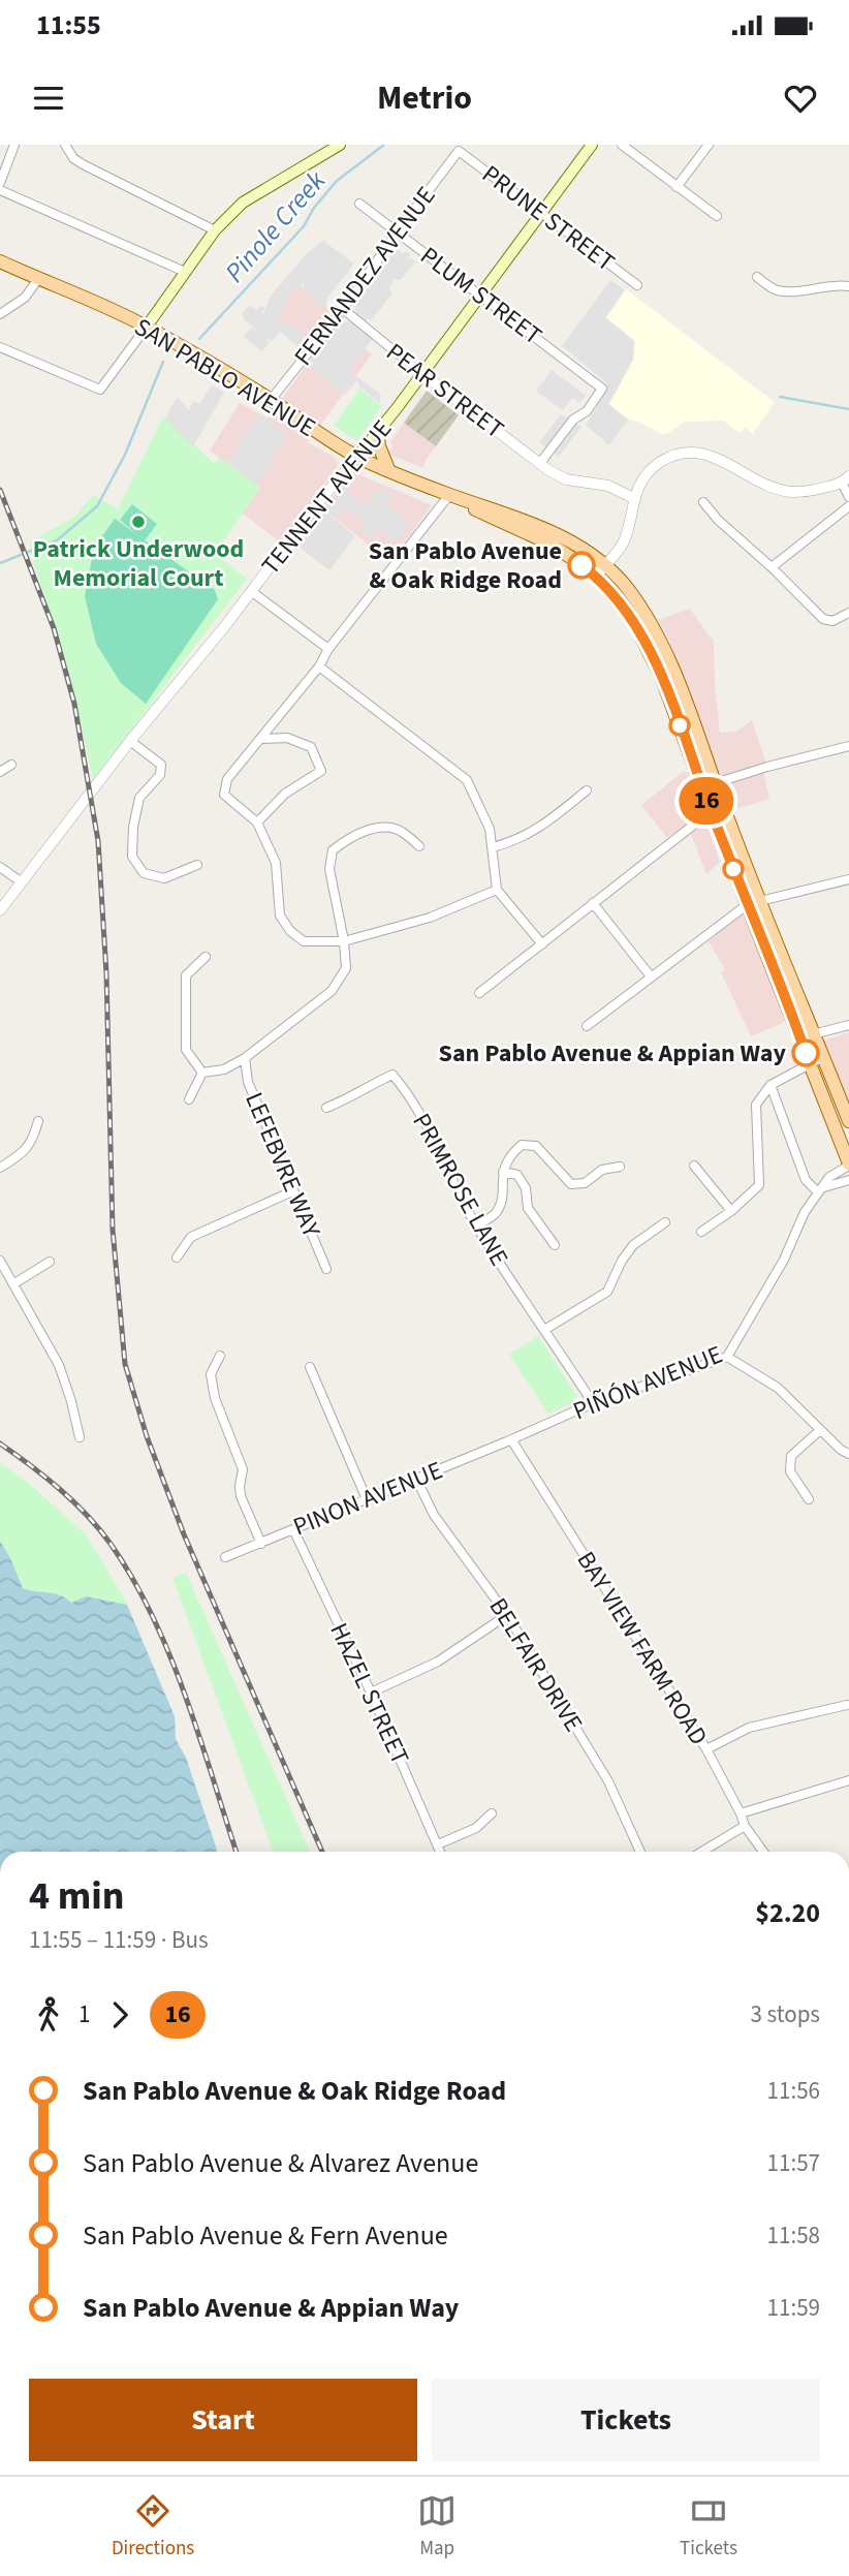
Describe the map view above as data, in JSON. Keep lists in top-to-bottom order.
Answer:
{
  "streets": {
    "main road": ["SAN PABLO AVENUE", "TENNENT AVENUE"],
    "street": [
      "PRUNE STREET",
      "FERNANDEZ AVENUE",
      "PLUM STREET",
      "PEAR STREET",
      "LEFEBVRE WAY",
      "PRIMROSE LANE",
      "PIÑÓN AVENUE",
      "PINON AVENUE",
      "BAY VIEW FARM ROAD",
      "BELFAIR DRIVE",
      "HAZEL STREET"
    ]
  },
  "crossings": [
    ["PRUNE STREET", "FERNANDEZ AVENUE"],
    ["PRUNE STREET", "TENNENT AVENUE"],
    ["FERNANDEZ AVENUE", "PLUM STREET"],
    ["FERNANDEZ AVENUE", "SAN PABLO AVENUE"],
    ["FERNANDEZ AVENUE", "PEAR STREET"],
    ["PLUM STREET", "PEAR STREET"],
    ["PLUM STREET", "TENNENT AVENUE"],
    ["SAN PABLO AVENUE", "TENNENT AVENUE"],
    ["SAN PABLO AVENUE", "PIÑÓN AVENUE"],
    ["PEAR STREET", "TENNENT AVENUE"],
    ["PRIMROSE LANE", "PIÑÓN AVENUE"],
    ["PIÑÓN AVENUE", "PINON AVENUE"],
    ["PIÑÓN AVENUE", "BAY VIEW FARM ROAD"],
    ["PINON AVENUE", "BAY VIEW FARM ROAD"],
    ["PINON AVENUE", "BELFAIR DRIVE"],
    ["PINON AVENUE", "HAZEL STREET"]
  ],
  "water": ["Pinole Creek"],
  "places": ["Patrick Underwood Memorial Court", "San Pablo Avenue & Oak Ridge Road", "San Pablo Avenue & Appian Way"],
  "lines": ["bus line 16"],
  "page": {
    "status": "11:55",
    "header": "Metrio",
    "on_map": "16",
    "heading": ["4 min", "11:55 – 11:59 · Bus", "$2.20"],
    "legs": ["1", "16", "3 stops"],
    "list": [
      {
        "name": "San Pablo Avenue & Oak Ridge Road",
        "value": "11:56"
      },
      {
        "name": "San Pablo Avenue & Alvarez Avenue",
        "value": "11:57"
      },
      {
        "name": "San Pablo Avenue & Fern Avenue",
        "value": "11:58"
      },
      {
        "name": "San Pablo Avenue & Appian Way",
        "value": "11:59"
      }
    ],
    "buttons": ["Start", "Tickets"],
    "tabs": ["Directions", "Map", "Tickets"]
  }
}
